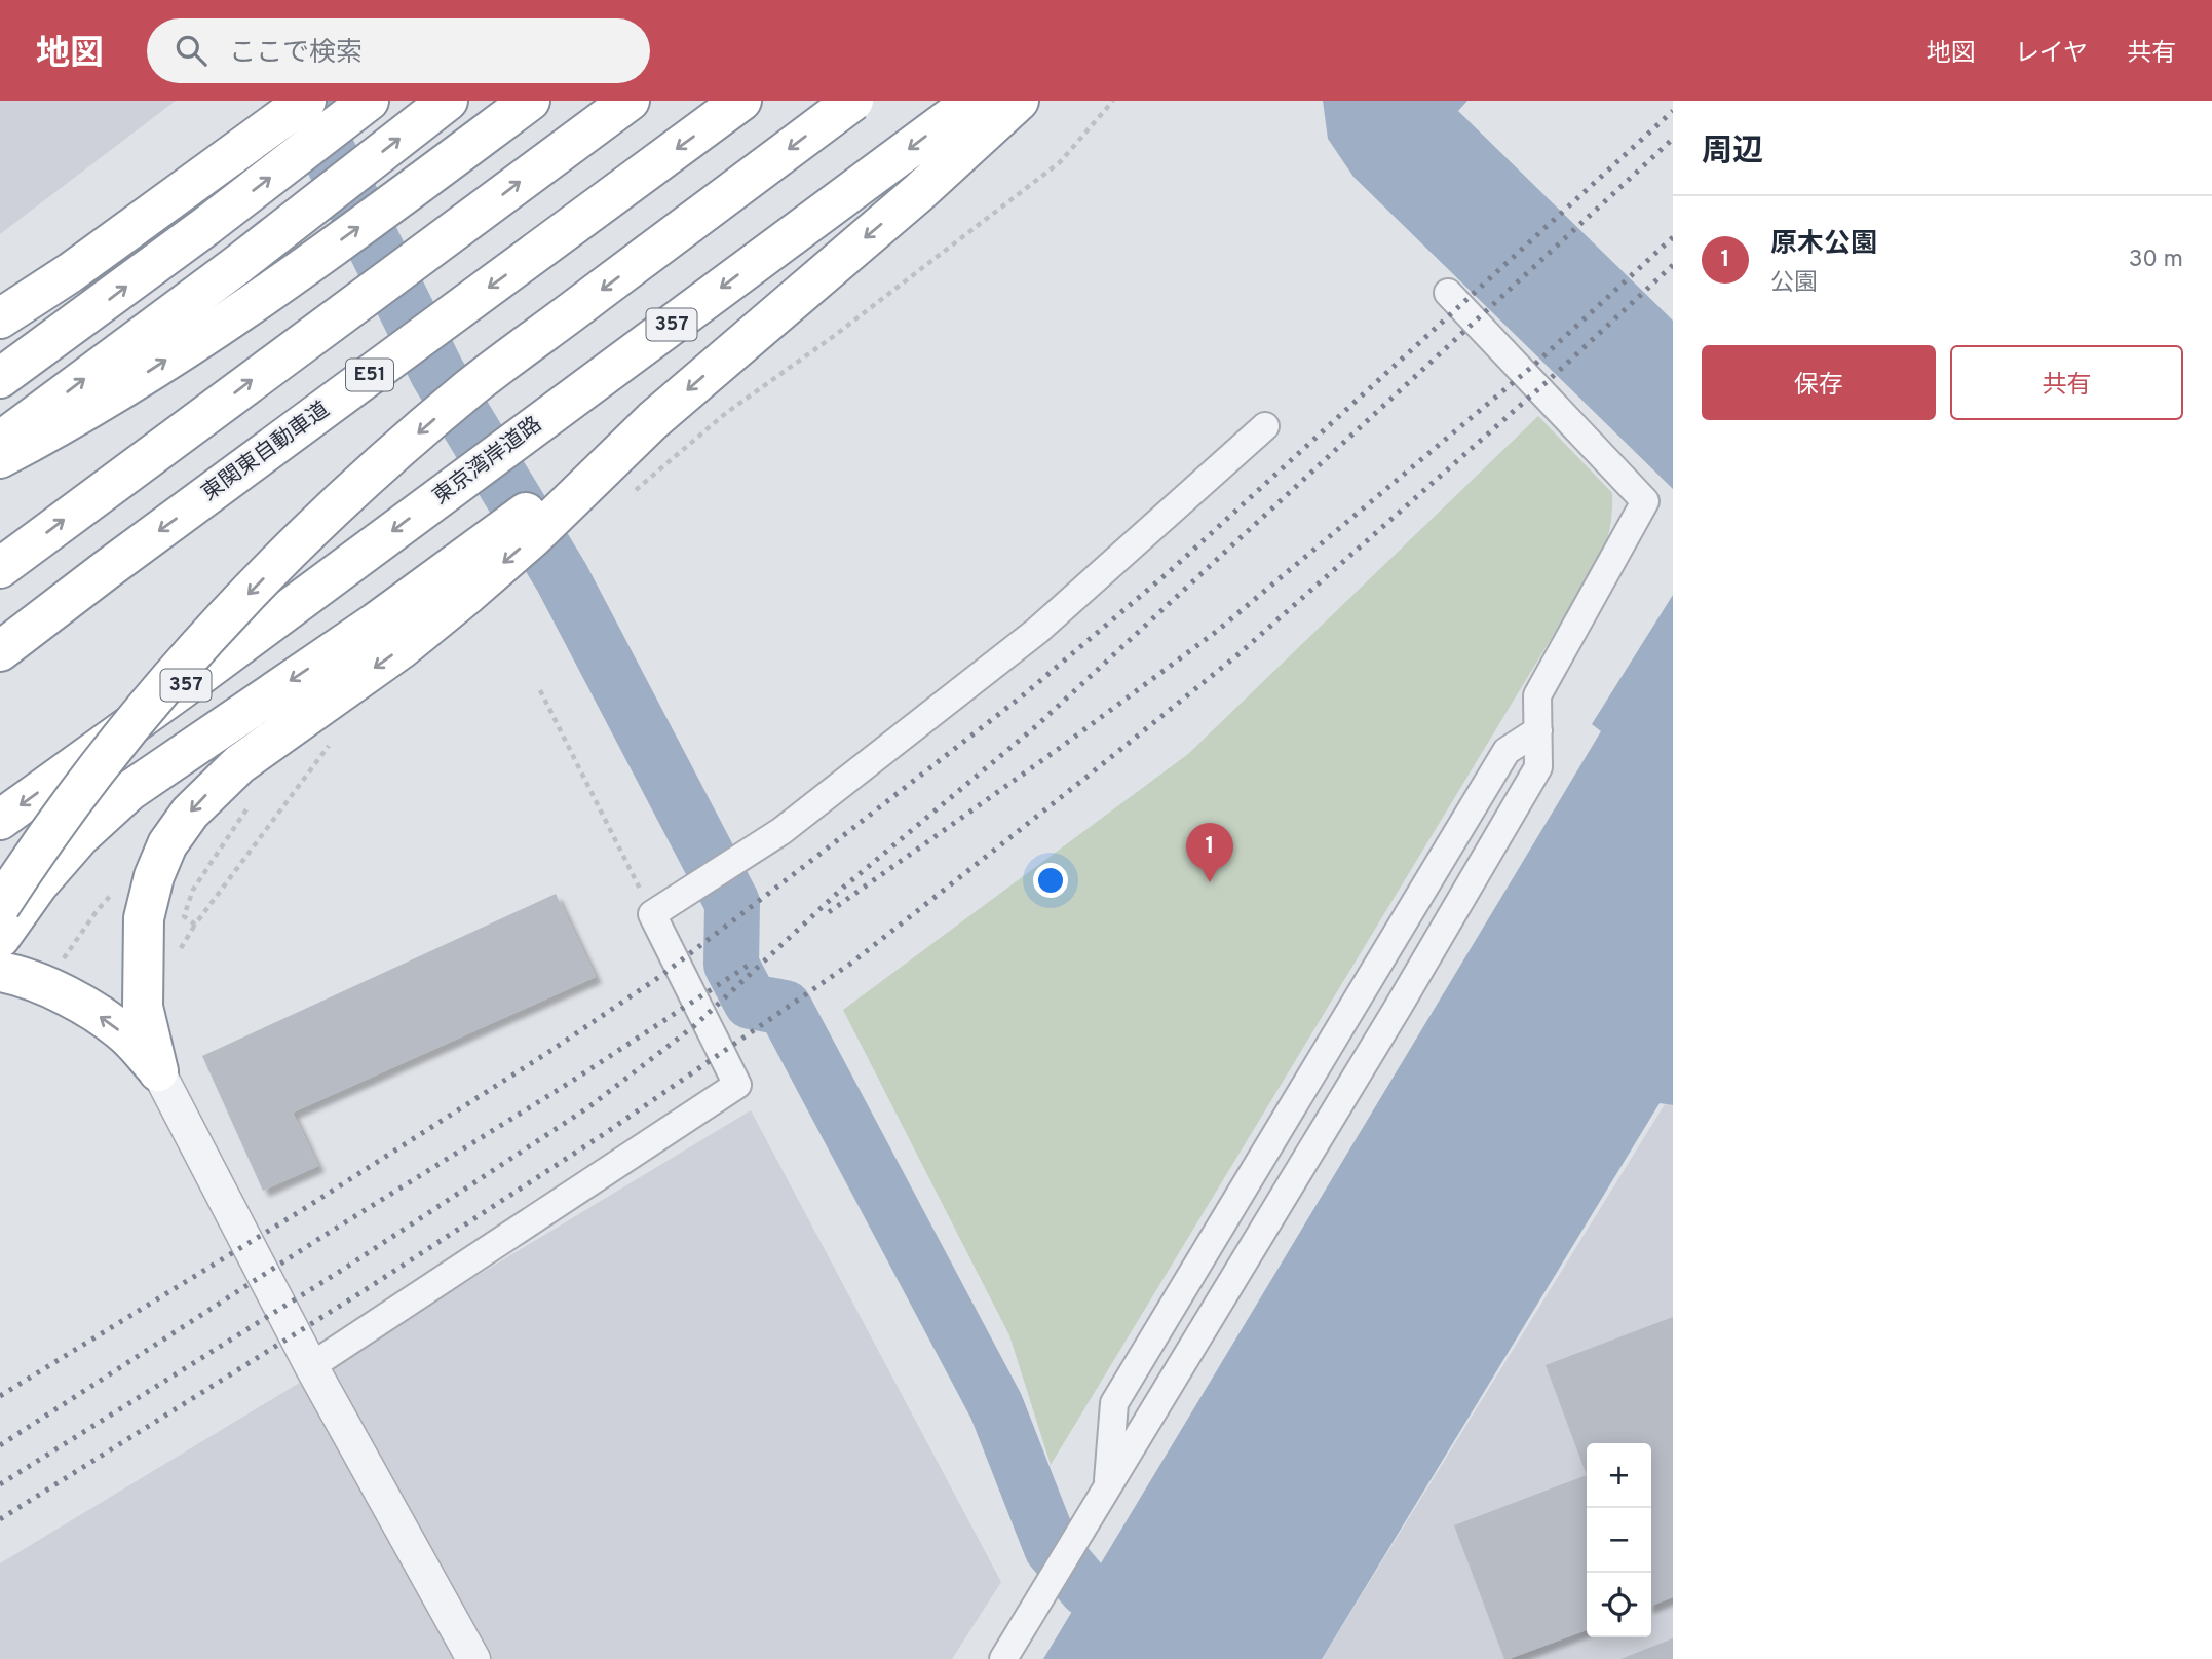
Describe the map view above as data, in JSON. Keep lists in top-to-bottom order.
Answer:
{
  "streets": {
    "highway": [
      "357",
      "E51",
      "東関東自動車道",
      "東京湾岸道路"
    ]
  },
  "page": {
    "header": "地図",
    "search": "ここで検索",
    "nav": ["地図", "レイヤ", "共有"],
    "heading": "周辺",
    "list": [
      {
        "mark": "1",
        "name": "原木公園",
        "note": "公園",
        "value": "30 m"
      }
    ],
    "buttons": ["保存", "共有"],
    "pins": "1",
    "map_buttons": ["+", "−"]
  }
}
